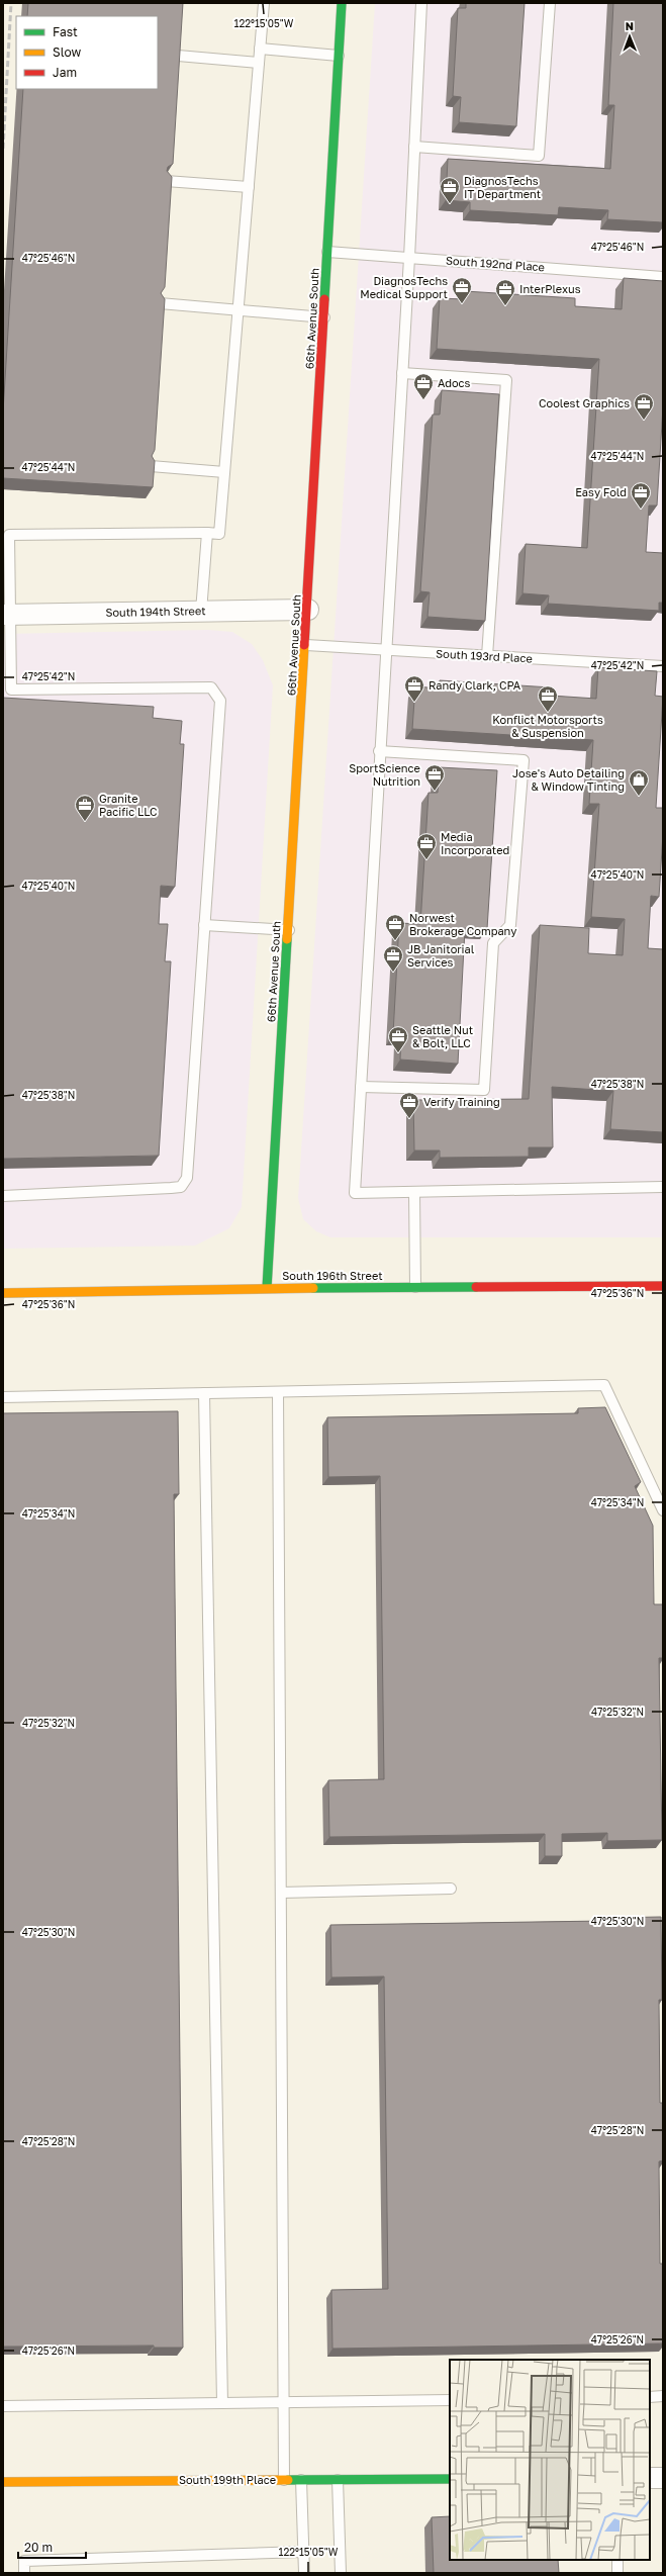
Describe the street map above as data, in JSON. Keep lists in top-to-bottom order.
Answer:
{
  "streets": {
    "street": [
      "66th Avenue South",
      "South 194th Street",
      "South 196th Street",
      "South 199th Place"
    ],
    "lane": ["South 192nd Place", "South 193rd Place"]
  },
  "crossings": [
    ["South 192nd Place", "66th Avenue South"],
    ["66th Avenue South", "South 194th Street"],
    ["66th Avenue South", "South 193rd Place"],
    ["66th Avenue South", "South 196th Street"]
  ],
  "places": {
    "office": [
      "DiagnosTechs IT Department",
      "DiagnosTechs Medical Support",
      "InterPlexus",
      "Adocs",
      "Coolest Graphics",
      "Easy Fold",
      "Randy Clark, CPA",
      "Konflict Motorsports & Suspension",
      "SportScience Nutrition",
      "Granite Pacific LLC",
      "Media Incorporated",
      "Norwest Brokerage Company",
      "JB Janitorial Services",
      "Seattle Nut & Bolt, LLC",
      "Verify Training"
    ],
    "shop": ["Jose's Auto Detailing & Window Tinting"]
  },
  "legend": ["Fast", "Slow", "Jam"],
  "scale_bar": "20 m",
  "north": "top",
  "coordinates": [
    "122°15'05\"W",
    "47°25'46\"N",
    "47°25'44\"N",
    "47°25'42\"N",
    "47°25'40\"N",
    "47°25'38\"N",
    "47°25'36\"N",
    "47°25'34\"N",
    "47°25'32\"N",
    "47°25'30\"N",
    "47°25'28\"N",
    "47°25'26\"N"
  ]
}
